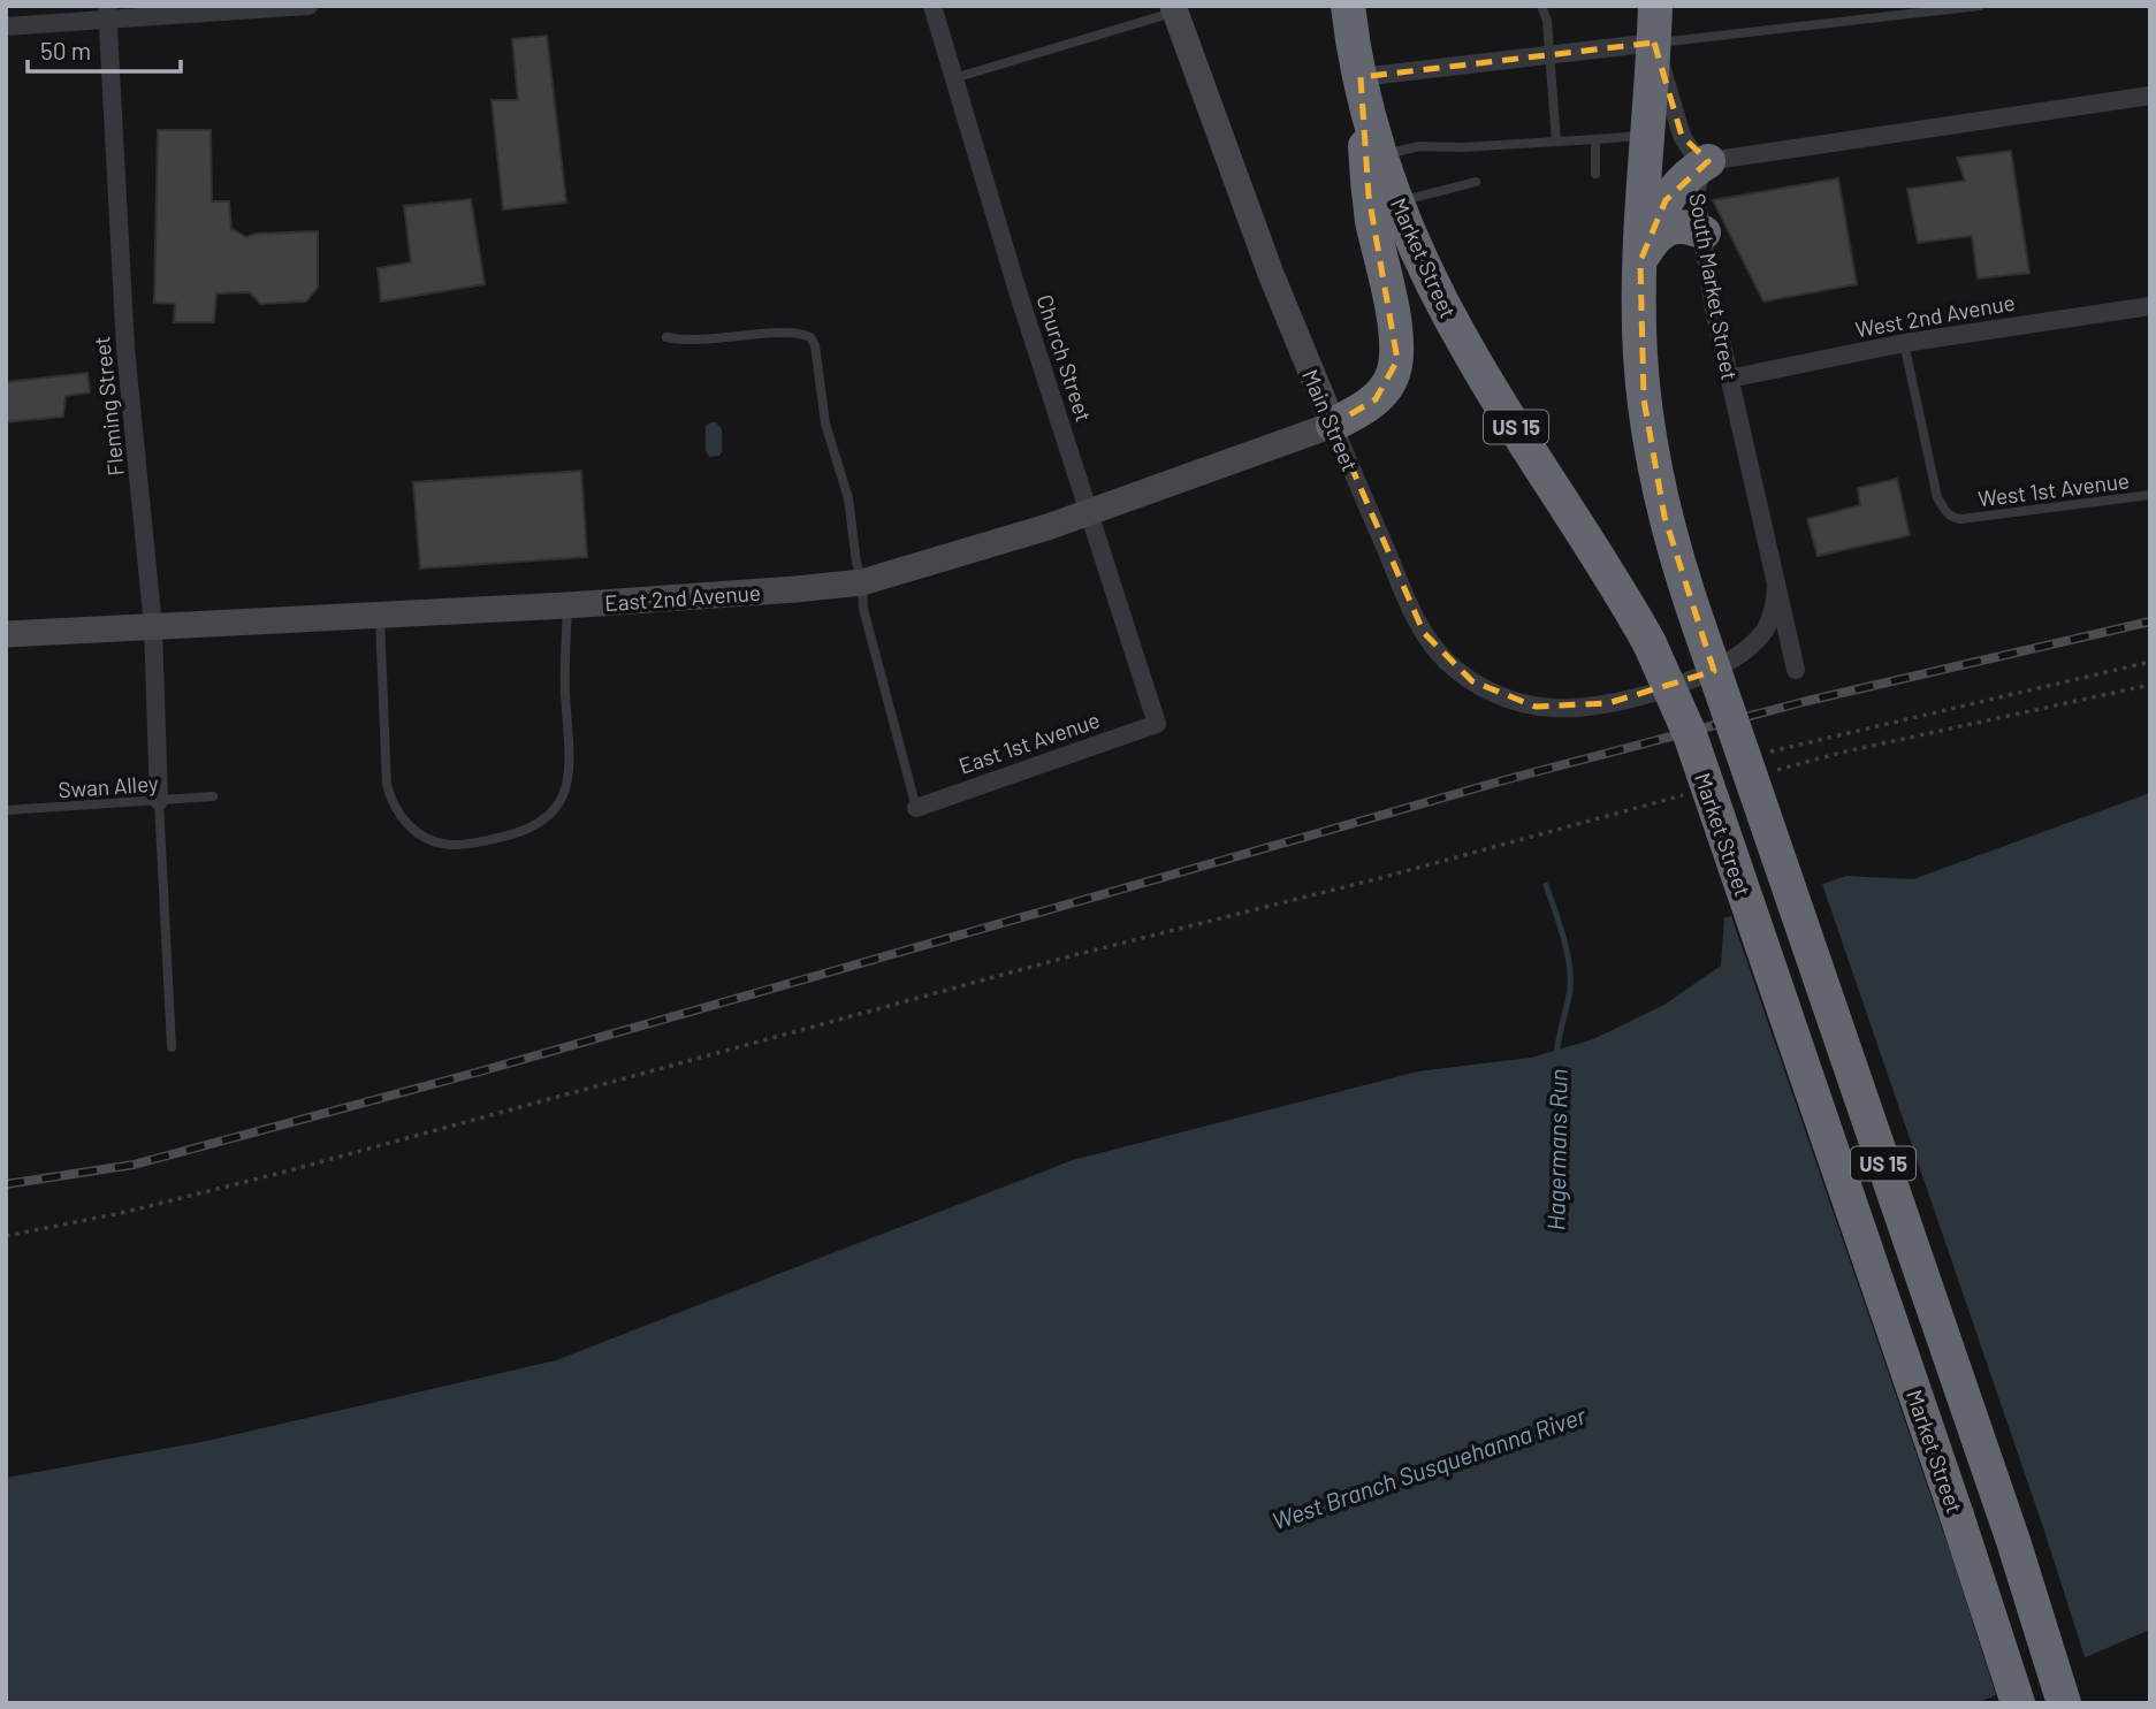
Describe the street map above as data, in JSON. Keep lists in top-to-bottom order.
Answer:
{
  "streets": {
    "highway": ["Market Street", "South Market Street", "US 15"],
    "street": [
      "West 2nd Avenue",
      "Church Street",
      "Fleming Street",
      "Main Street",
      "East 2nd Avenue",
      "East 1st Avenue"
    ],
    "lane": ["West 1st Avenue", "Swan Alley"]
  },
  "crossings": [
    ["Market Street", "South Market Street"],
    ["South Market Street", "West 2nd Avenue"],
    ["South Market Street", "Main Street"],
    ["West 2nd Avenue", "West 1st Avenue"],
    ["Church Street", "East 2nd Avenue"],
    ["Church Street", "East 1st Avenue"],
    ["Fleming Street", "East 2nd Avenue"],
    ["Fleming Street", "Swan Alley"],
    ["Main Street", "East 2nd Avenue"]
  ],
  "water": ["Hagermans Run", "West Branch Susquehanna River"],
  "scale_bar": "50 m"
}
